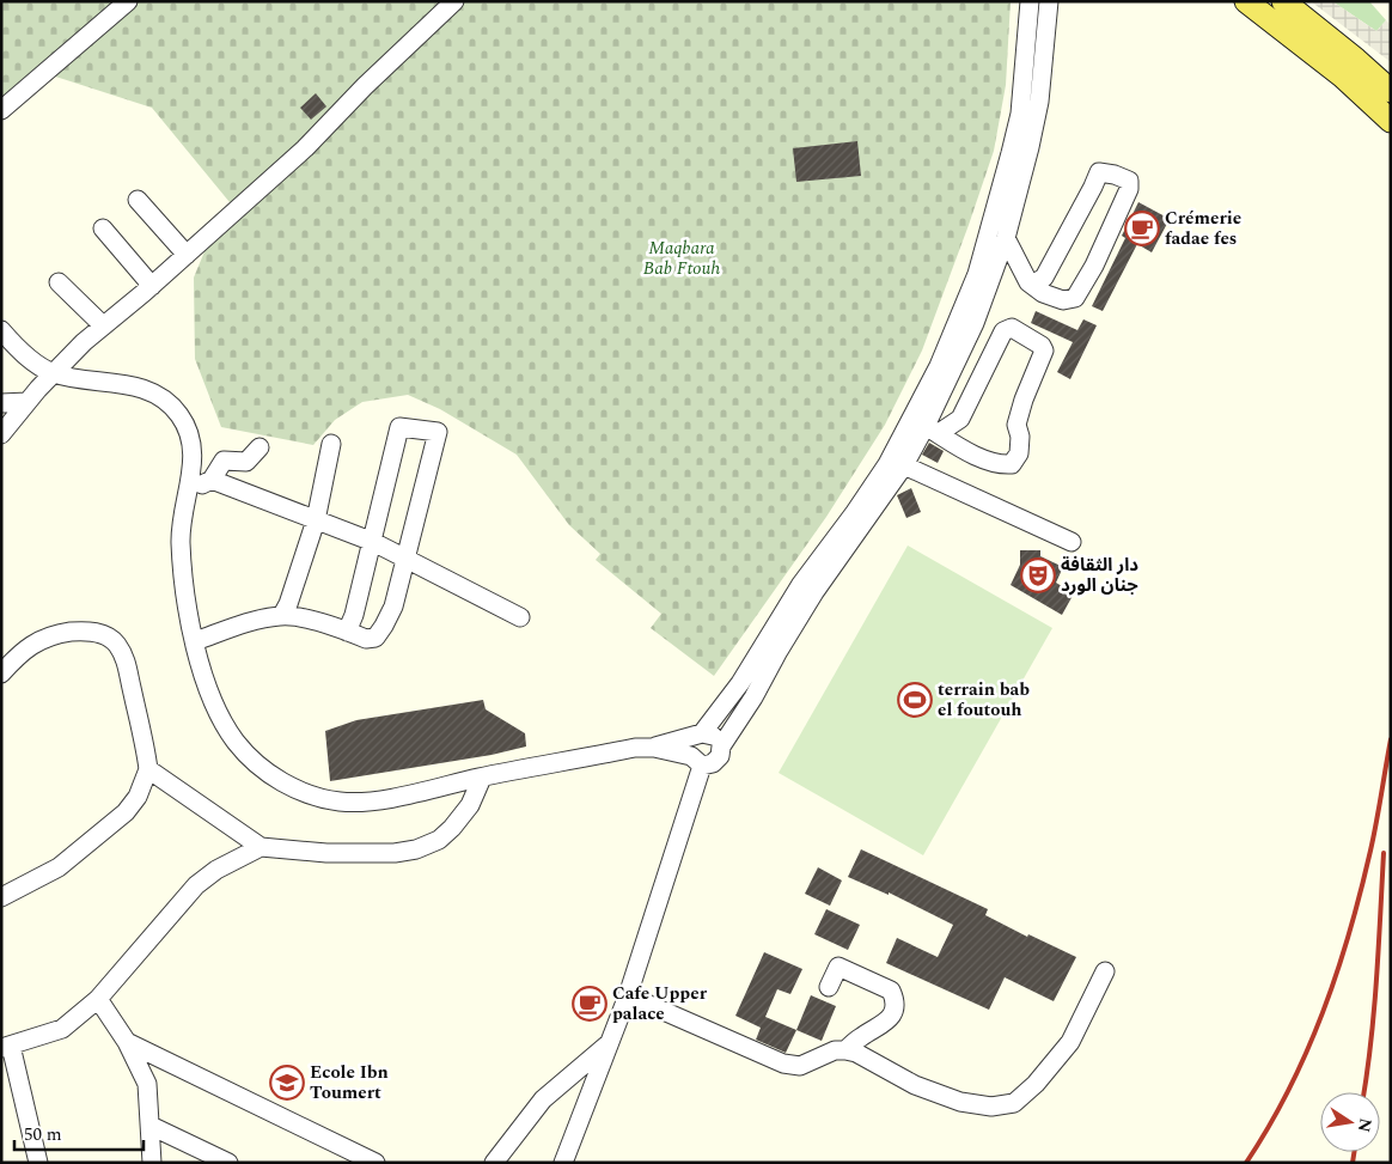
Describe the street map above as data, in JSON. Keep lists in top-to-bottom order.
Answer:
{
  "parks": ["Maqbara Bab Ftouh"],
  "places": {
    "cafe": ["Crémerie fadae fes", "Cafe Upper palace"],
    "theatre": ["دار الثقافة جنان الورد"],
    "sports": ["terrain bab el foutouh"],
    "school or university": ["Ecole Ibn Toumert"]
  },
  "scale_bar": "50 m",
  "north": "right"
}
